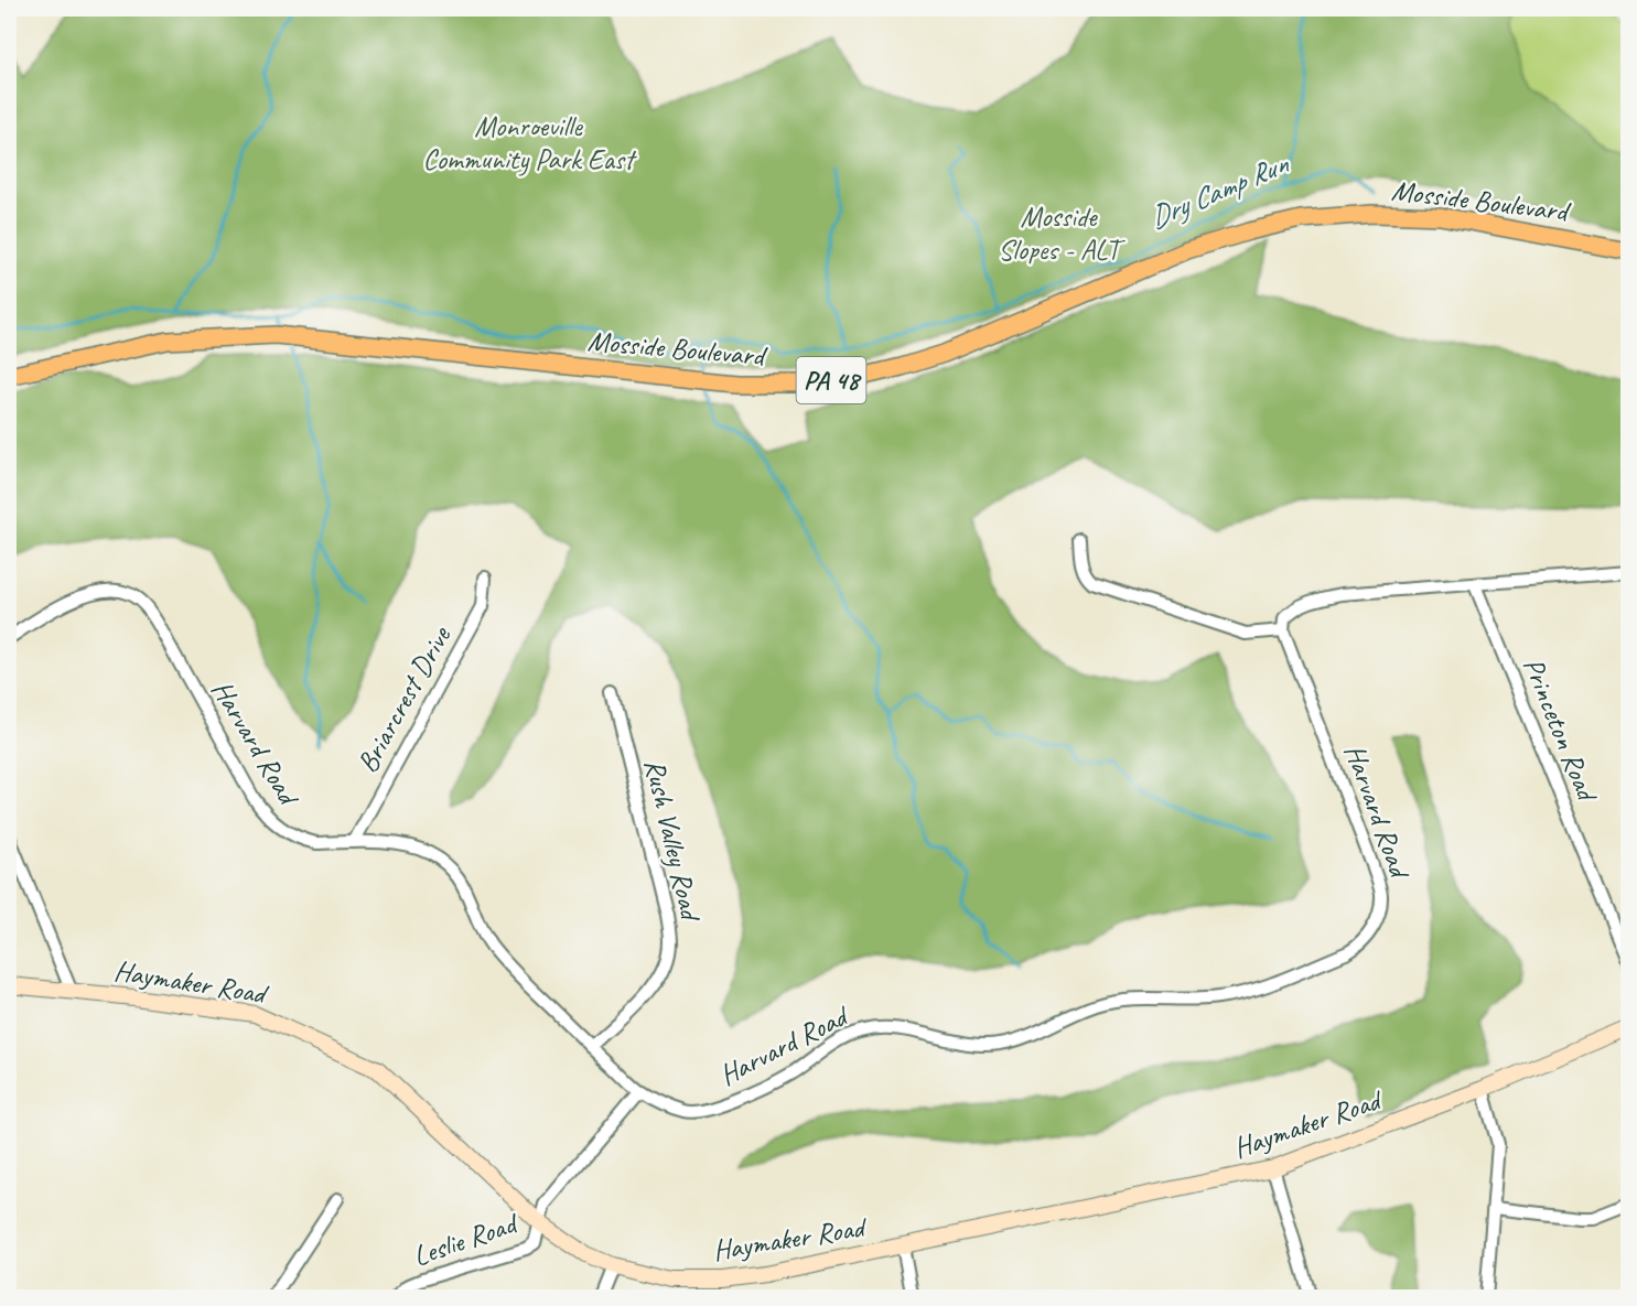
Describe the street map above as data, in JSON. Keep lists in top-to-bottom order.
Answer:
{
  "streets": {
    "main road": ["Mosside Boulevard", "PA 48", "Haymaker Road"],
    "street": [
      "Briarcrest Drive",
      "Princeton Road",
      "Harvard Road",
      "Rush Valley Road",
      "Leslie Road"
    ]
  },
  "crossings": [
    ["Briarcrest Drive", "Harvard Road"],
    ["Harvard Road", "Rush Valley Road"],
    ["Haymaker Road", "Leslie Road"]
  ],
  "water": ["Dry Camp Run"],
  "parks": ["Monroeville Community Park East", "Mosside Slopes - ALT"]
}
